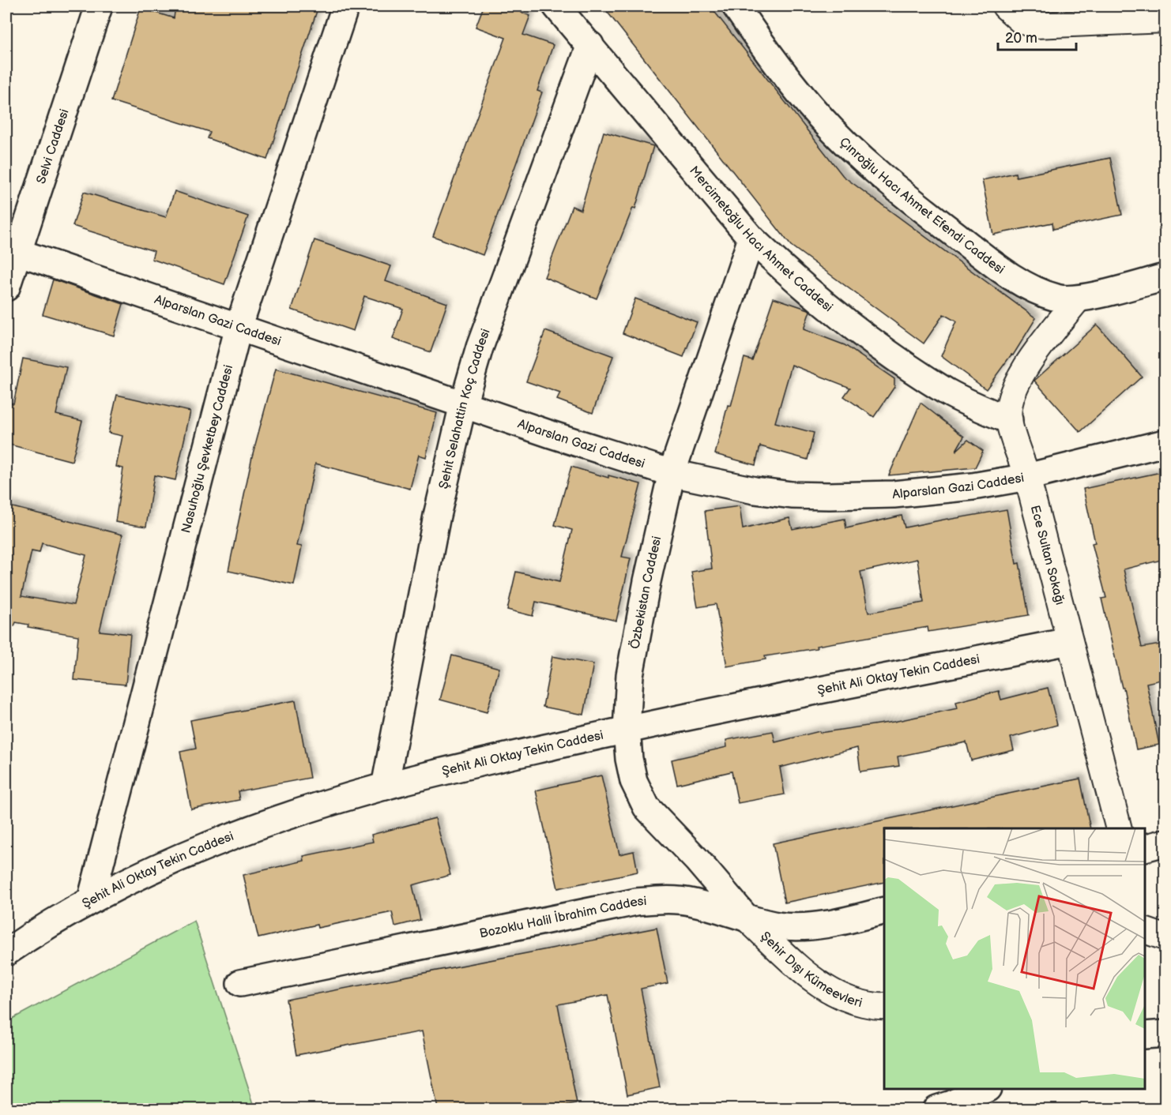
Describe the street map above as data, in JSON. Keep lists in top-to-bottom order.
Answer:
{
  "streets": {
    "street": [
      "Selvi Caddesi",
      "Çınroğlu Hacı Ahmet Efendi Caddesi",
      "Mercimetoğlu Hacı Ahmet Caddesi",
      "Alparslan Gazi Caddesi",
      "Şehit Selahattin Koç Caddesi",
      "Nasuhoğlu Şevketbey Caddesi",
      "Ece Sultan Sokağı",
      "Özbekistan Caddesi",
      "Şehit Ali Oktay Tekin Caddesi",
      "Bozoklu Halil İbrahim Caddesi",
      "Şehir Dışı Kümeevleri"
    ]
  },
  "crossings": [
    ["Selvi Caddesi", "Alparslan Gazi Caddesi"],
    ["Çınroğlu Hacı Ahmet Efendi Caddesi", "Ece Sultan Sokağı"],
    ["Mercimetoğlu Hacı Ahmet Caddesi", "Şehit Selahattin Koç Caddesi"],
    ["Mercimetoğlu Hacı Ahmet Caddesi", "Ece Sultan Sokağı"],
    ["Mercimetoğlu Hacı Ahmet Caddesi", "Özbekistan Caddesi"],
    ["Alparslan Gazi Caddesi", "Şehit Selahattin Koç Caddesi"],
    ["Alparslan Gazi Caddesi", "Nasuhoğlu Şevketbey Caddesi"],
    ["Alparslan Gazi Caddesi", "Ece Sultan Sokağı"],
    ["Alparslan Gazi Caddesi", "Özbekistan Caddesi"],
    ["Şehit Selahattin Koç Caddesi", "Şehit Ali Oktay Tekin Caddesi"],
    ["Nasuhoğlu Şevketbey Caddesi", "Şehit Ali Oktay Tekin Caddesi"],
    ["Ece Sultan Sokağı", "Şehit Ali Oktay Tekin Caddesi"],
    ["Özbekistan Caddesi", "Şehit Ali Oktay Tekin Caddesi"],
    ["Özbekistan Caddesi", "Bozoklu Halil İbrahim Caddesi"],
    ["Özbekistan Caddesi", "Şehir Dışı Kümeevleri"],
    ["Bozoklu Halil İbrahim Caddesi", "Şehir Dışı Kümeevleri"]
  ],
  "scale_bar": "20 m"
}
